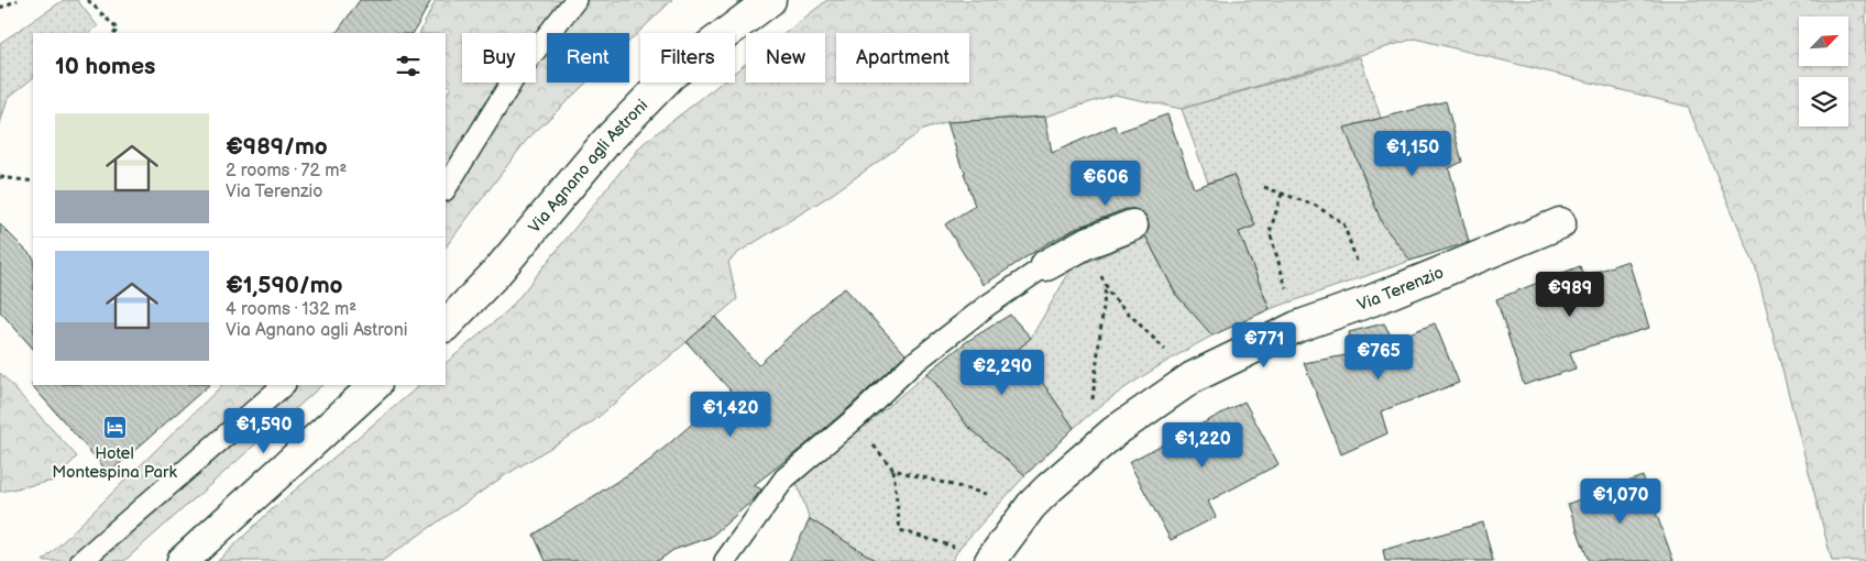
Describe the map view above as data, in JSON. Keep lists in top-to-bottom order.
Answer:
{
  "streets": {
    "street": ["Via Agnano agli Astroni", "Via Terenzio"]
  },
  "places": {
    "hotel": ["Hotel Montespina Park"]
  },
  "north": "top right",
  "page": {
    "chip": [
      "Buy",
      "Rent",
      "Filters",
      "New",
      "Apartment"
    ],
    "heading": "10 homes",
    "list": [
      {
        "name": "€989/mo",
        "note": "2 rooms · 72 m² · Via Terenzio"
      },
      {
        "name": "€1,590/mo",
        "note": "4 rooms · 132 m² · Via Agnano agli Astroni"
      }
    ],
    "price": [
      "€1,150",
      "€606",
      "€989",
      "€771",
      "€765",
      "€2,290",
      "€1,420",
      "€1,590",
      "€1,220",
      "€1,070"
    ]
  }
}
